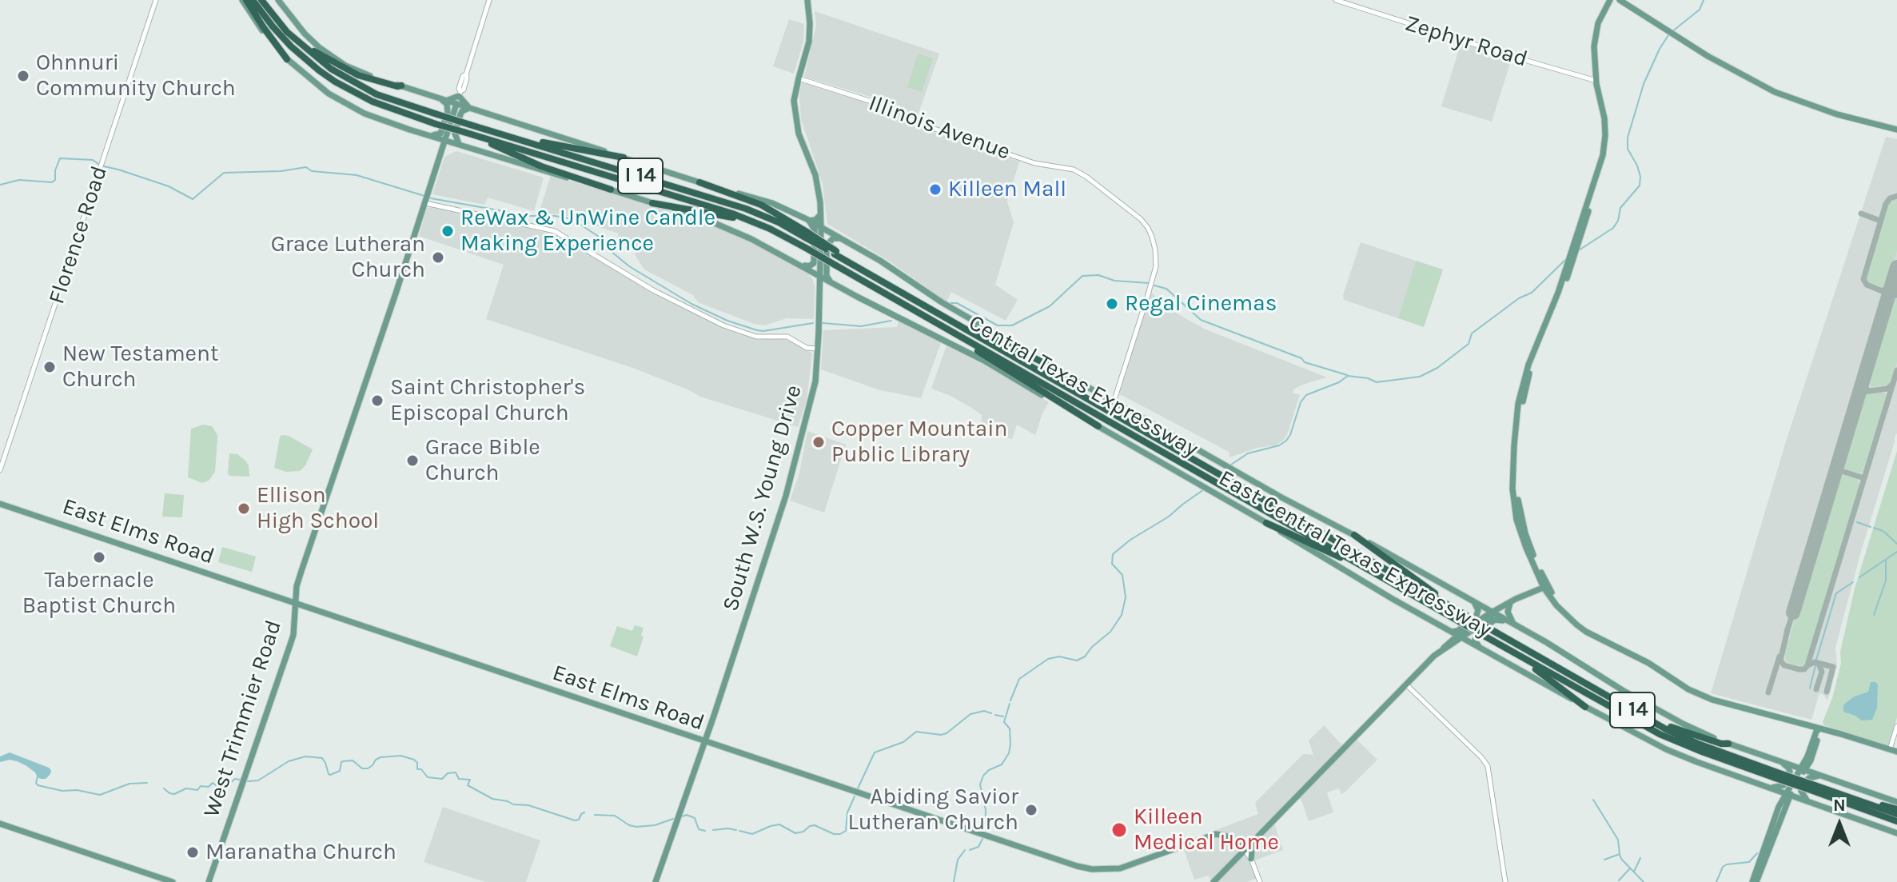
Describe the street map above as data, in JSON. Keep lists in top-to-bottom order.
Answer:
{
  "streets": {
    "highway": ["I 14", "Central Texas Expressway"],
    "main road": [
      "South W.S. Young Drive",
      "East Elms Road",
      "East Central Texas Expressway",
      "West Trimmier Road"
    ],
    "street": ["Zephyr Road", "Illinois Avenue", "Florence Road"]
  },
  "crossings": [
    ["Illinois Avenue", "South W.S. Young Drive"],
    ["Illinois Avenue", "East Central Texas Expressway"],
    ["South W.S. Young Drive", "East Elms Road"],
    ["South W.S. Young Drive", "East Central Texas Expressway"],
    ["East Elms Road", "West Trimmier Road"],
    ["East Central Texas Expressway", "West Trimmier Road"]
  ],
  "places": [
    "Ohnnuri Community Church",
    "Killeen Mall",
    "ReWax & UnWine Candle Making Experience",
    "Grace Lutheran Church",
    "Regal Cinemas",
    "New Testament Church",
    "Saint Christopher's Episcopal Church",
    "Copper Mountain Public Library",
    "Grace Bible Church",
    "Ellison High School",
    "Tabernacle Baptist Church",
    "Abiding Savior Lutheran Church",
    "Killeen Medical Home",
    "Maranatha Church"
  ],
  "north": "top"
}
